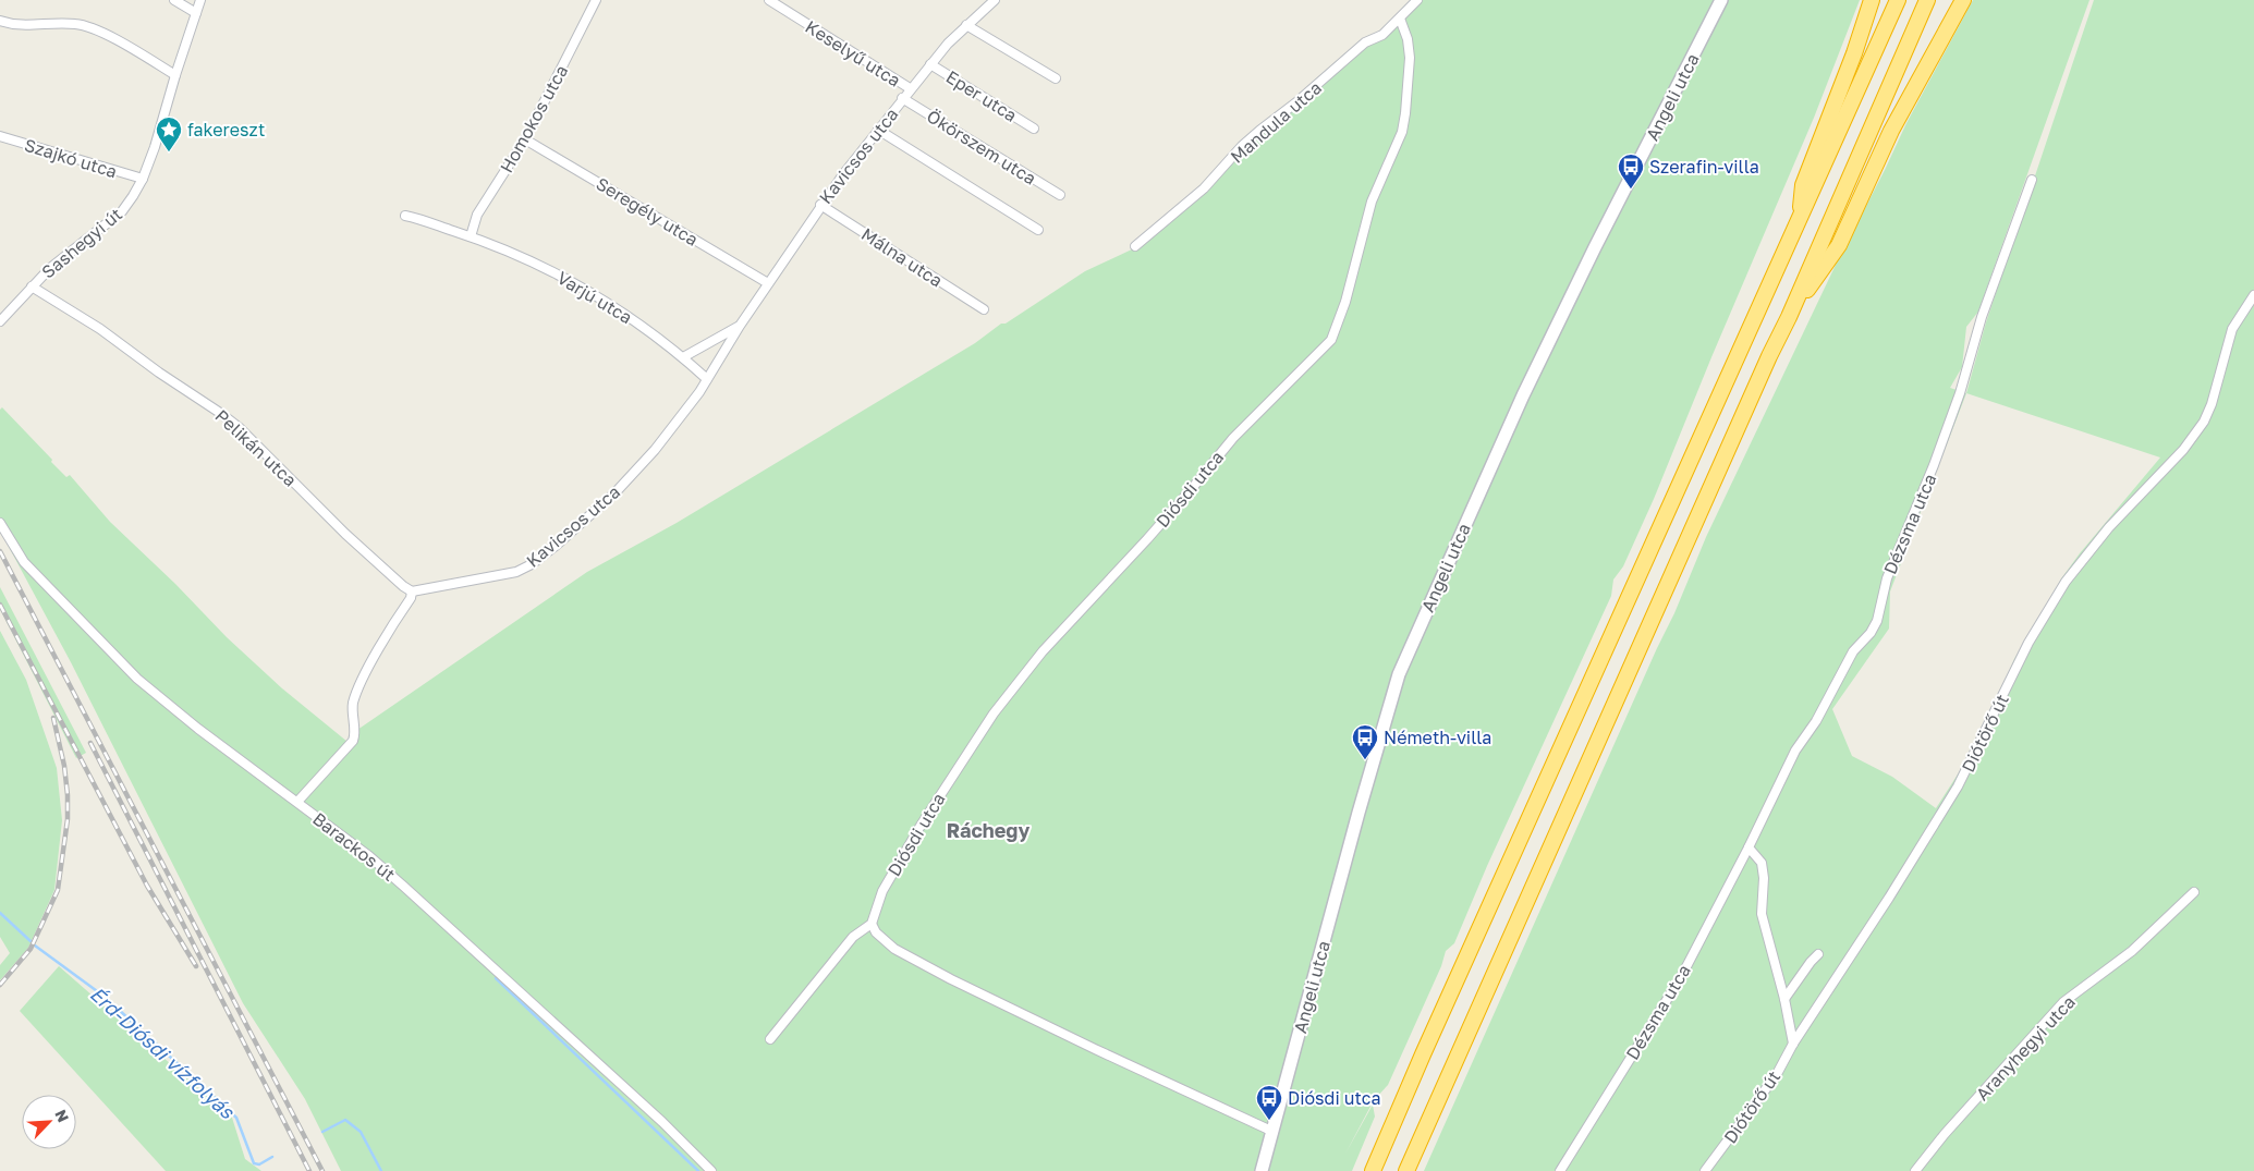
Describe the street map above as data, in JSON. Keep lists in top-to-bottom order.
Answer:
{
  "streets": {
    "street": [
      "Keselyű utca",
      "Eper utca",
      "Angeli utca",
      "Homokos utca",
      "Mandula utca",
      "Ökörszem utca",
      "Kavicsos utca",
      "Szajkó utca",
      "Seregély utca",
      "Sashegyi út",
      "Málna utca",
      "Varjú utca",
      "Pelikán utca",
      "Diósdi utca",
      "Dézsma utca",
      "Diótörő út",
      "Barackos út",
      "Aranyhegyi utca"
    ]
  },
  "crossings": [
    ["Keselyű utca", "Kavicsos utca"],
    ["Eper utca", "Kavicsos utca"],
    ["Homokos utca", "Seregély utca"],
    ["Homokos utca", "Varjú utca"],
    ["Mandula utca", "Diósdi utca"],
    ["Ökörszem utca", "Kavicsos utca"],
    ["Kavicsos utca", "Seregély utca"],
    ["Kavicsos utca", "Málna utca"],
    ["Kavicsos utca", "Varjú utca"],
    ["Kavicsos utca", "Pelikán utca"],
    ["Szajkó utca", "Sashegyi út"],
    ["Sashegyi út", "Pelikán utca"]
  ],
  "districts": ["Ráchegy"],
  "water": ["Érd-Diósdi vízfolyás"],
  "places": {
    "place": ["fakereszt"],
    "bus stop": ["Szerafin-villa", "Németh-villa", "Diósdi utca"]
  },
  "north": "top right"
}
